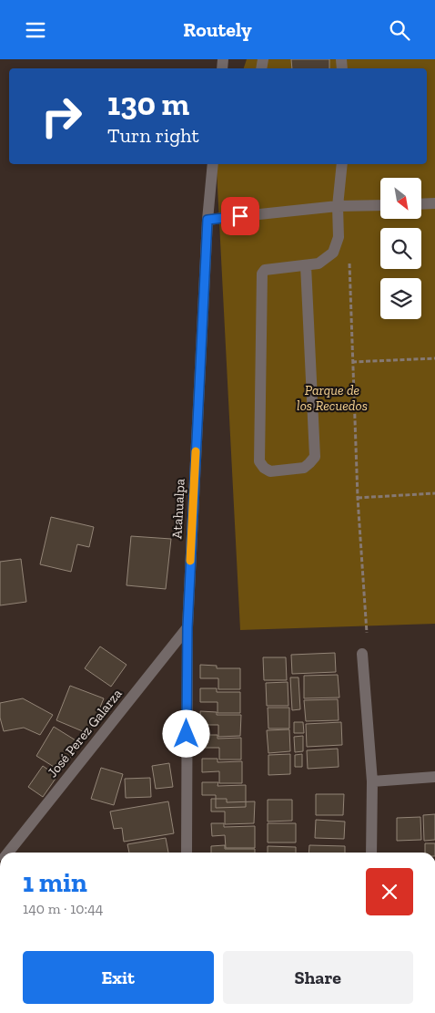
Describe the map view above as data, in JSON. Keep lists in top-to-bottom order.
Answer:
{
  "streets": {
    "street": ["Atahualpa", "José Perez Galarza"]
  },
  "crossings": [
    ["Atahualpa", "José Perez Galarza"]
  ],
  "parks": ["Parque de los Recuedos"],
  "north": "bottom right",
  "page": {
    "header": "Routely",
    "turn": ["130 m", "Turn right"],
    "heading": ["1 min", "140 m · 10:44"],
    "buttons": ["Exit", "Share"]
  }
}
